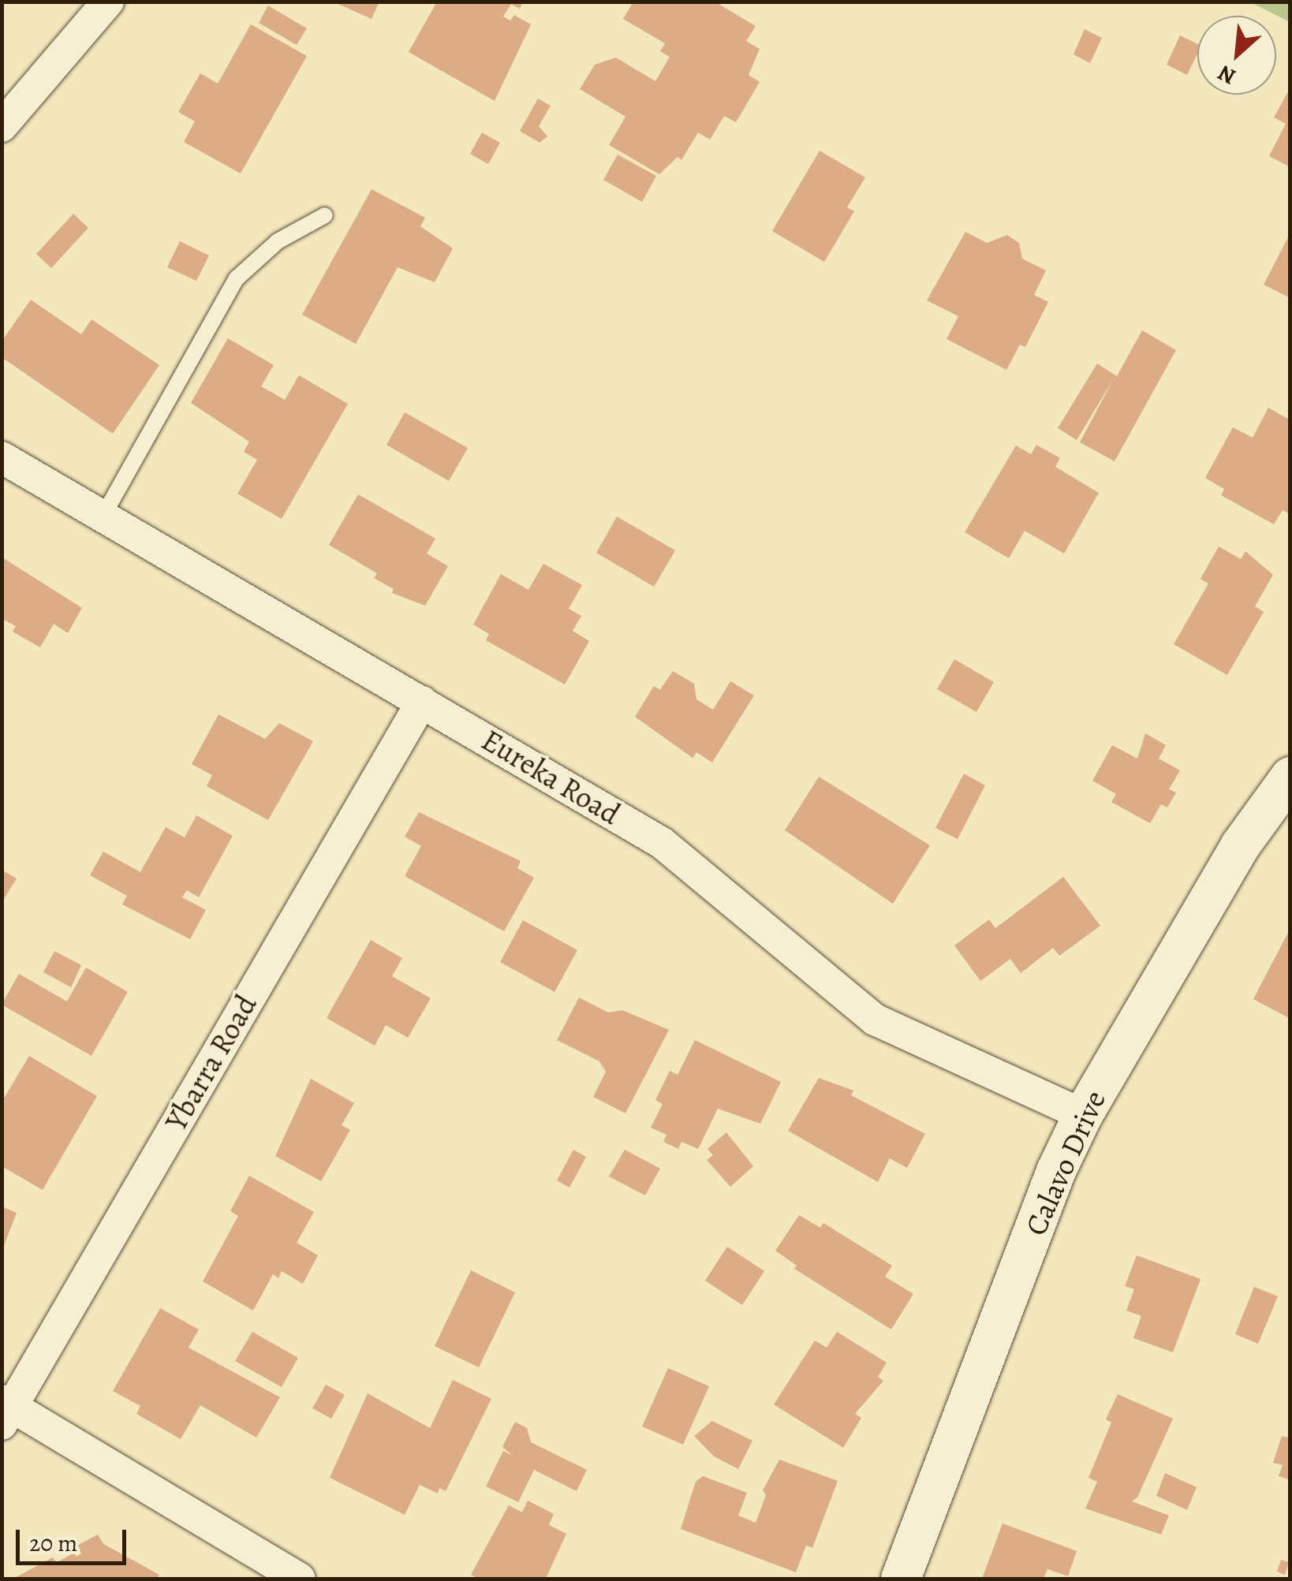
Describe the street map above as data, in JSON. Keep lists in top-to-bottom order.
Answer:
{
  "streets": {
    "street": ["Eureka Road", "Ybarra Road", "Calavo Drive"]
  },
  "crossings": [
    ["Eureka Road", "Ybarra Road"],
    ["Eureka Road", "Calavo Drive"]
  ],
  "scale_bar": "20 m",
  "north": "bottom left"
}
